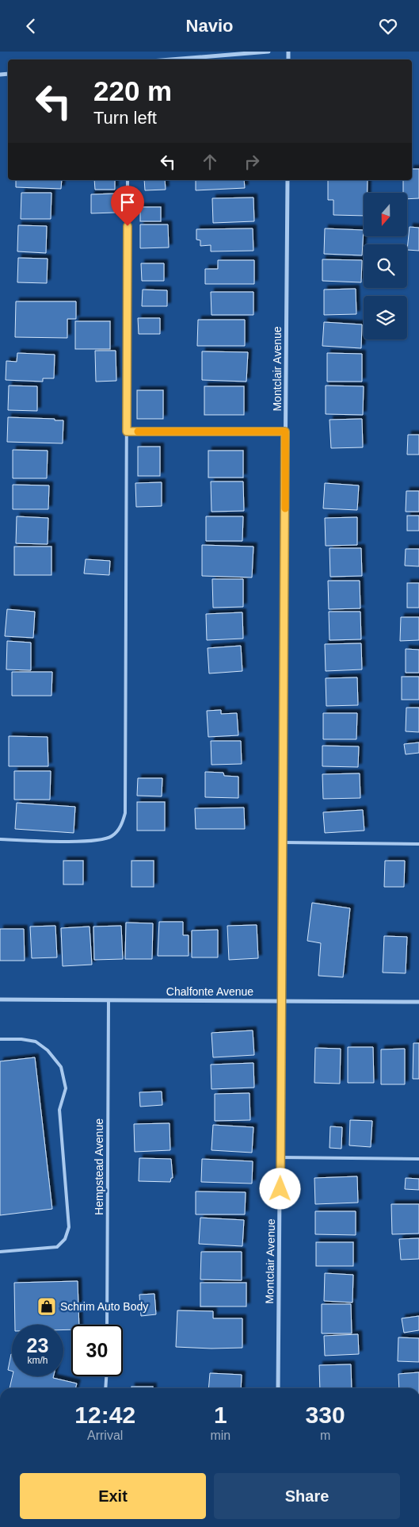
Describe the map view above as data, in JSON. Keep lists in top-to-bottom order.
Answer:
{
  "streets": {
    "street": ["Montclair Avenue", "Chalfonte Avenue"],
    "lane": ["Hempstead Avenue"]
  },
  "crossings": [
    ["Montclair Avenue", "Chalfonte Avenue"],
    ["Chalfonte Avenue", "Hempstead Avenue"]
  ],
  "places": {
    "shop": ["Schrim Auto Body"]
  },
  "north": "bottom",
  "page": {
    "header": "Navio",
    "turn": ["220 m", "Turn left"],
    "speed": "23 km/h",
    "limit": "30",
    "eta": [
      "12:42",
      "Arrival",
      "1",
      "min",
      "330",
      "m"
    ],
    "buttons": ["Exit", "Share"]
  }
}
